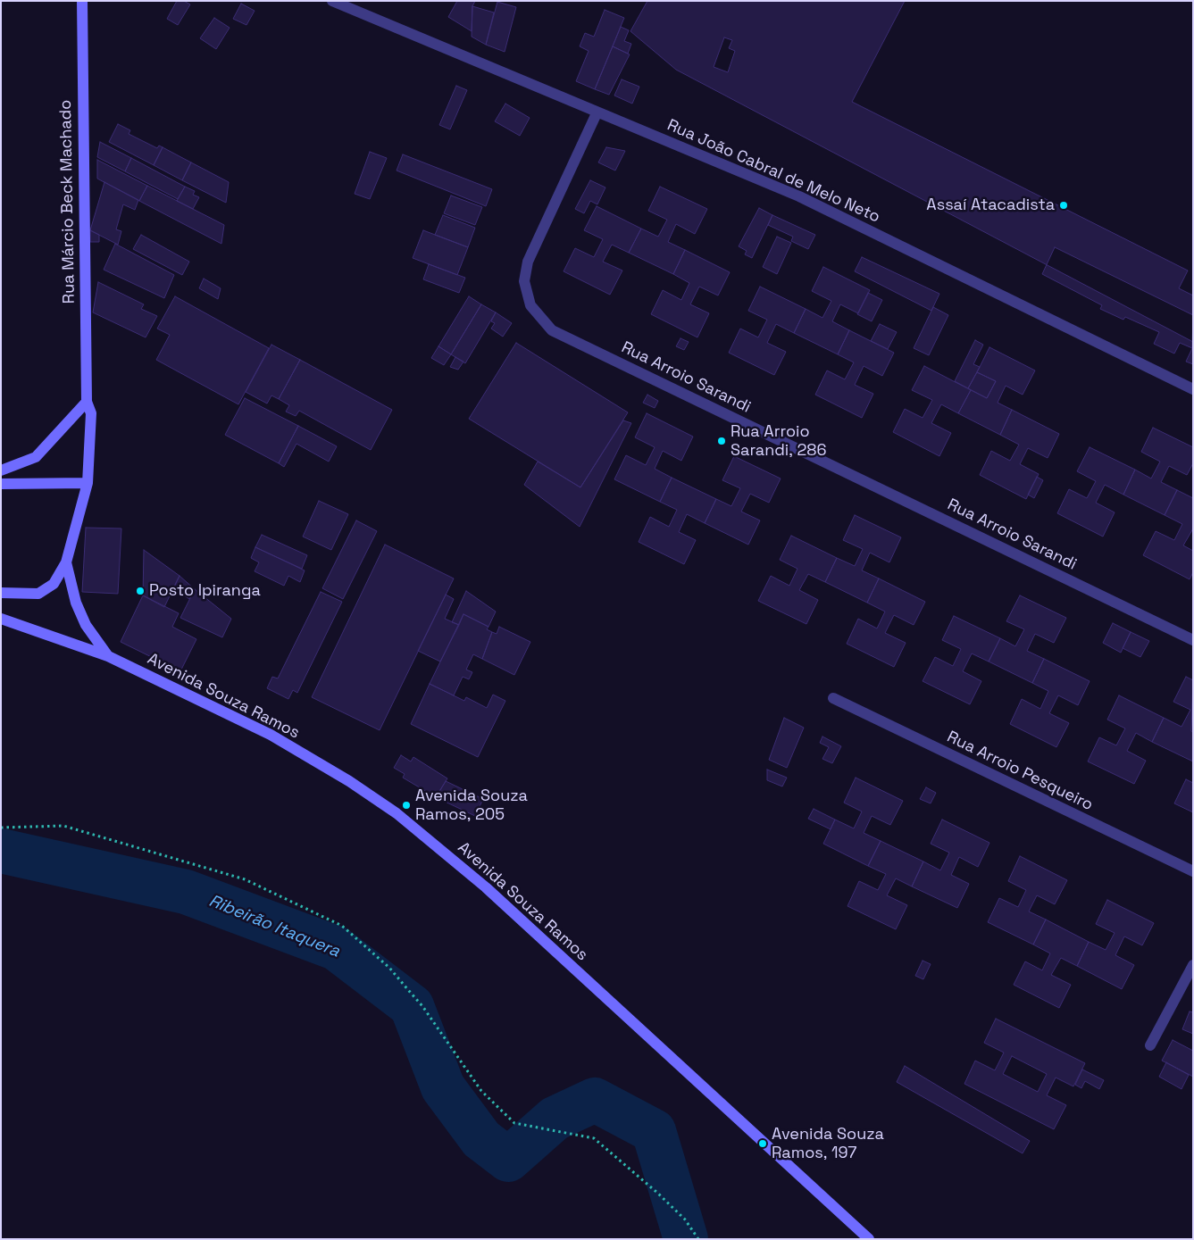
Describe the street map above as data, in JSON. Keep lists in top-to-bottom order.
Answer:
{
  "streets": {
    "street": [
      "Rua João Cabral de Melo Neto",
      "Rua Márcio Beck Machado",
      "Rua Arroio Sarandi",
      "Avenida Souza Ramos",
      "Rua Arroio Pesqueiro"
    ]
  },
  "crossings": [
    ["Rua João Cabral de Melo Neto", "Rua Arroio Sarandi"],
    ["Rua Márcio Beck Machado", "Avenida Souza Ramos"]
  ],
  "water": ["Ribeirão Itaquera"],
  "places": [
    "Assaí Atacadista",
    "Rua Arroio Sarandi, 286",
    "Posto Ipiranga",
    "Avenida Souza Ramos, 205",
    "Avenida Souza Ramos, 197"
  ]
}
